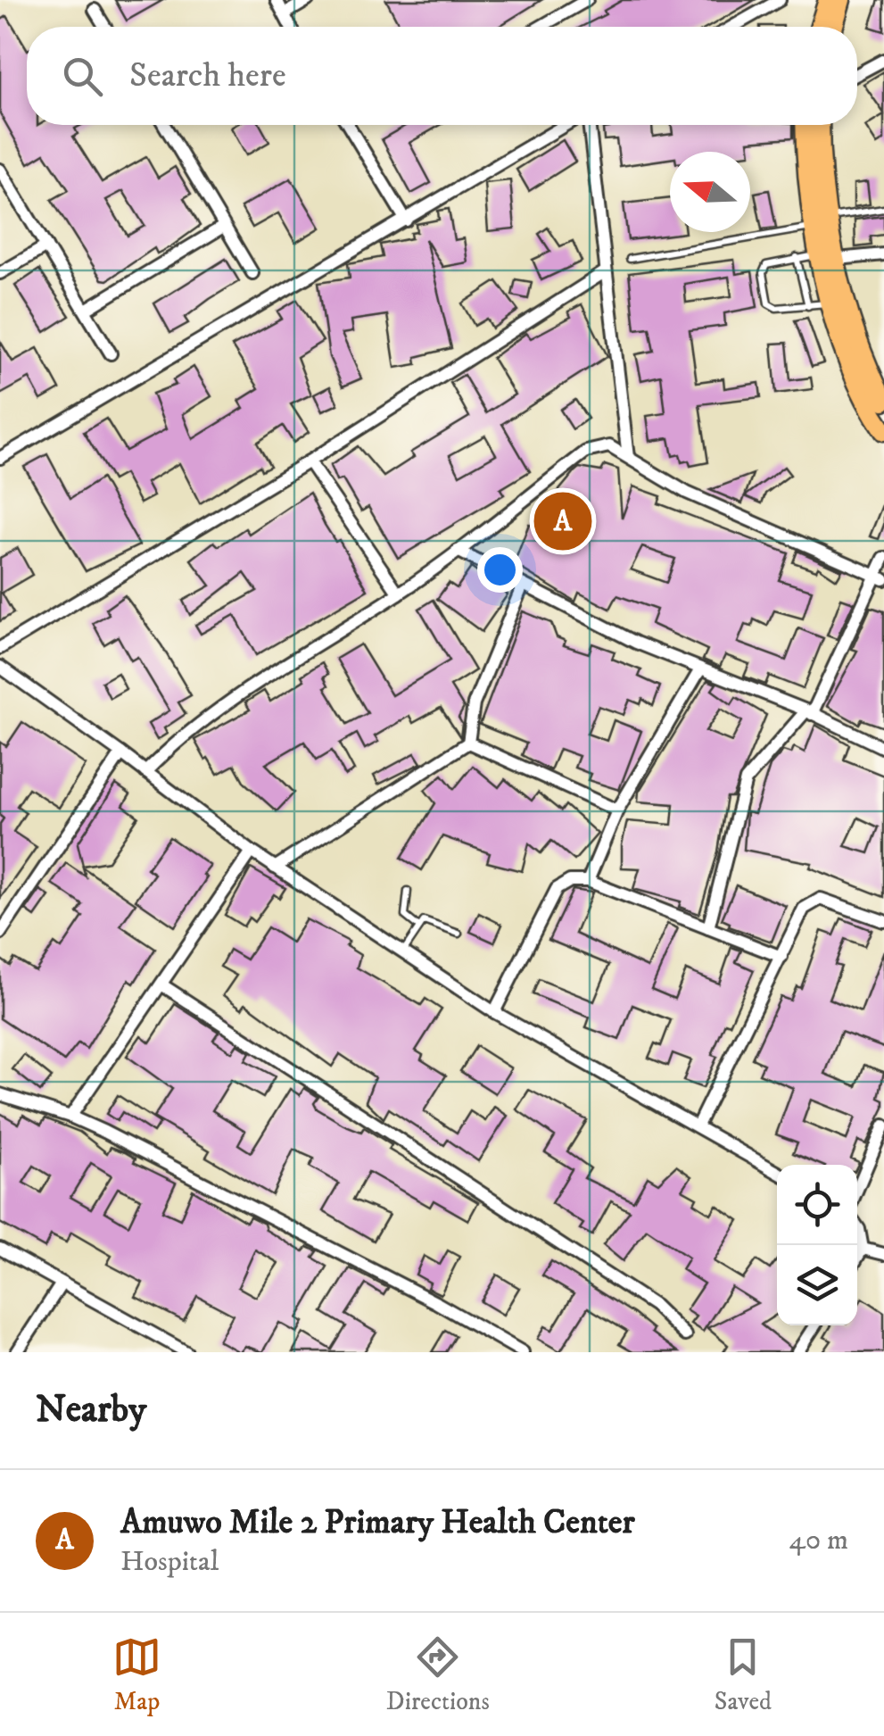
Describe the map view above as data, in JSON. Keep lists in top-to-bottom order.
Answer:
{
  "north": "left",
  "page": {
    "search": "Search here",
    "pins": "A",
    "heading": "Nearby",
    "list": [
      {
        "mark": "A",
        "name": "Amuwo Mile 2 Primary Health Center",
        "note": "Hospital",
        "value": "40 m"
      }
    ],
    "nav": ["Map", "Directions", "Saved"]
  }
}
